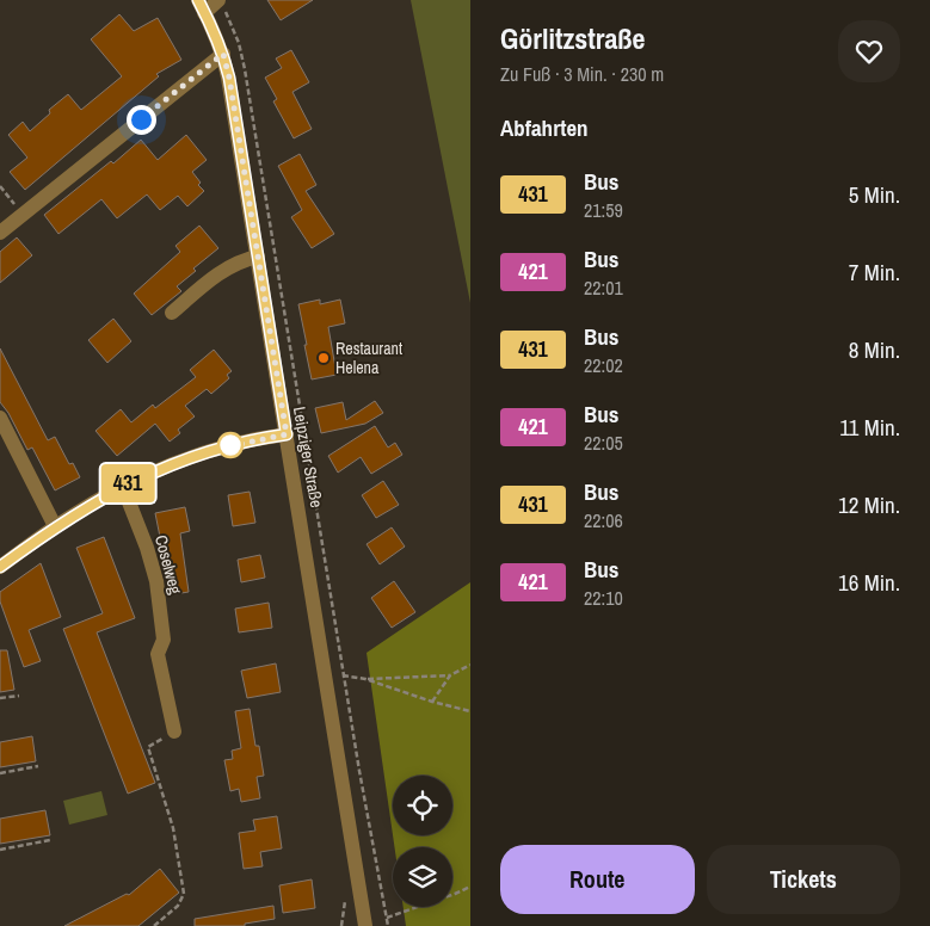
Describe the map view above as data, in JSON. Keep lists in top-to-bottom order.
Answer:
{
  "streets": {
    "street": ["Leipziger Straße", "Coselweg"]
  },
  "places": ["Restaurant Helena"],
  "lines": ["bus line 431"],
  "page": {
    "on_map": "431",
    "heading": [
      ["Görlitzstraße", "Zu Fuß · 3 Min. · 230 m"],
      "Abfahrten"
    ],
    "list": [
      {
        "mark": "431",
        "name": "Bus",
        "note": "21:59",
        "value": "5 Min."
      },
      {
        "mark": "421",
        "name": "Bus",
        "note": "22:01",
        "value": "7 Min."
      },
      {
        "mark": "431",
        "name": "Bus",
        "note": "22:02",
        "value": "8 Min."
      },
      {
        "mark": "421",
        "name": "Bus",
        "note": "22:05",
        "value": "11 Min."
      },
      {
        "mark": "431",
        "name": "Bus",
        "note": "22:06",
        "value": "12 Min."
      },
      {
        "mark": "421",
        "name": "Bus",
        "note": "22:10",
        "value": "16 Min."
      }
    ],
    "buttons": ["Route", "Tickets"]
  }
}
